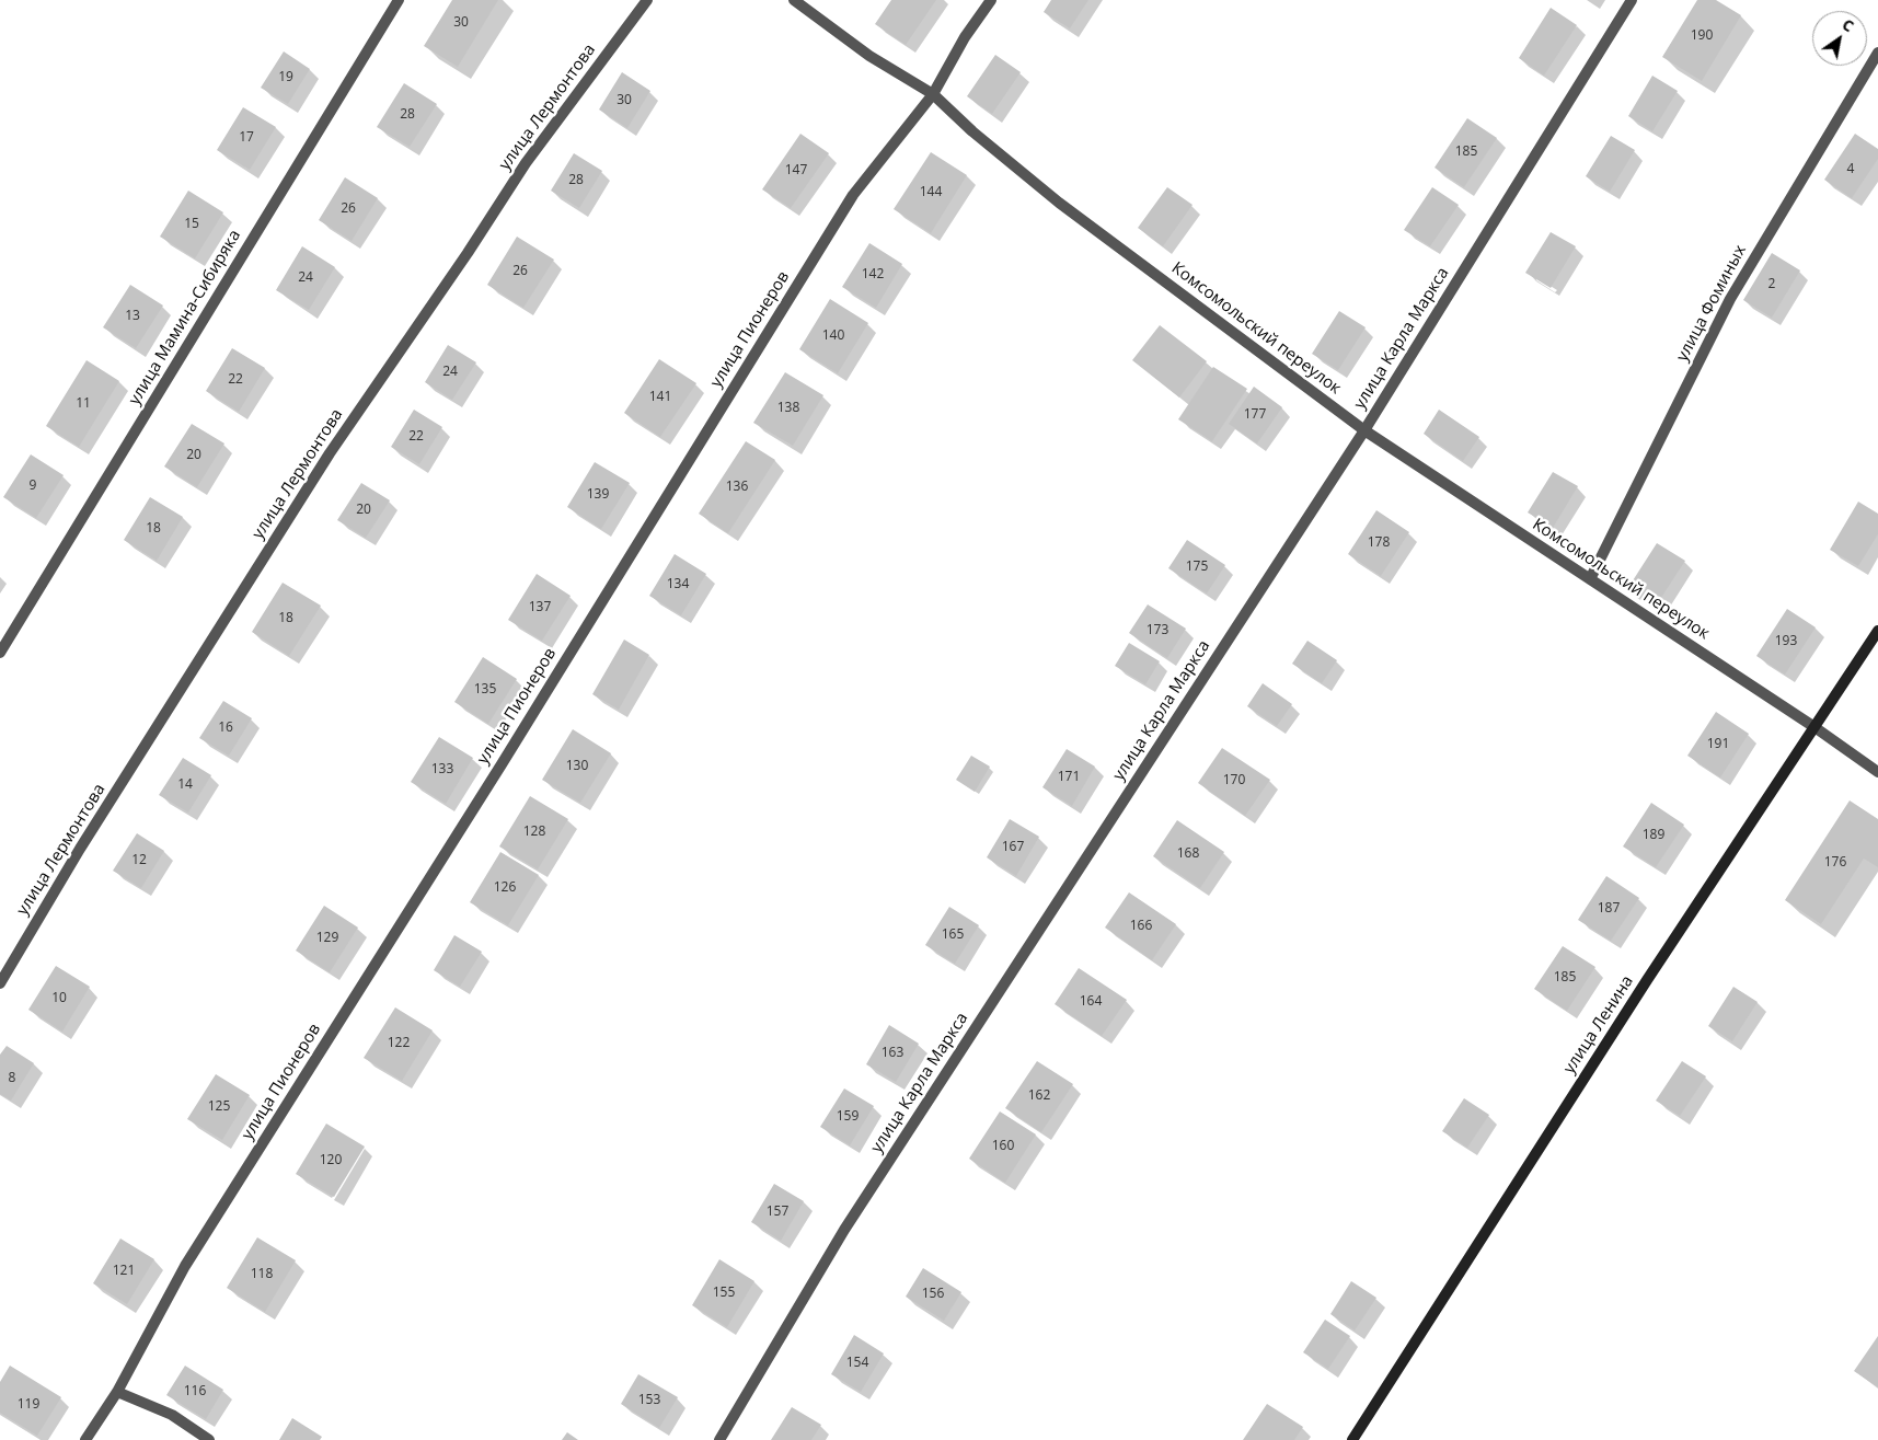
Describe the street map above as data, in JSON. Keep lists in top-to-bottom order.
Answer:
{
  "streets": {
    "main road": ["улица Ленина"],
    "street": [
      "улица Лермонтова",
      "улица Фоминых",
      "улица Мамина-Сибиряка",
      "Комсомольский переулок",
      "улица Пионеров",
      "улица Карла Маркса"
    ]
  },
  "crossings": [
    ["улица Фоминых", "Комсомольский переулок"],
    ["Комсомольский переулок", "улица Пионеров"],
    ["Комсомольский переулок", "улица Карла Маркса"],
    ["Комсомольский переулок", "улица Ленина"]
  ],
  "house_numbers": [
    "30",
    "190",
    "19",
    "30",
    "28",
    "17",
    "185",
    "4",
    "147",
    "28",
    "144",
    "26",
    "15",
    "26",
    "142",
    "24",
    "2",
    "13",
    "140",
    "24",
    "22",
    "141",
    "11",
    "138",
    "177",
    "22",
    "20",
    "9",
    "136",
    "139",
    "20",
    "18",
    "178",
    "175",
    "134",
    "137",
    "18",
    "173",
    "193",
    "135",
    "16",
    "191",
    "130",
    "133",
    "171",
    "170",
    "14",
    "128",
    "189",
    "167",
    "168",
    "12",
    "176",
    "126",
    "187",
    "166",
    "165",
    "129",
    "185",
    "10",
    "164",
    "122",
    "163",
    "8",
    "162",
    "125",
    "159",
    "160",
    "120",
    "157",
    "121",
    "118",
    "155",
    "156",
    "154",
    "116",
    "153",
    "119"
  ],
  "north": "top right"
}
